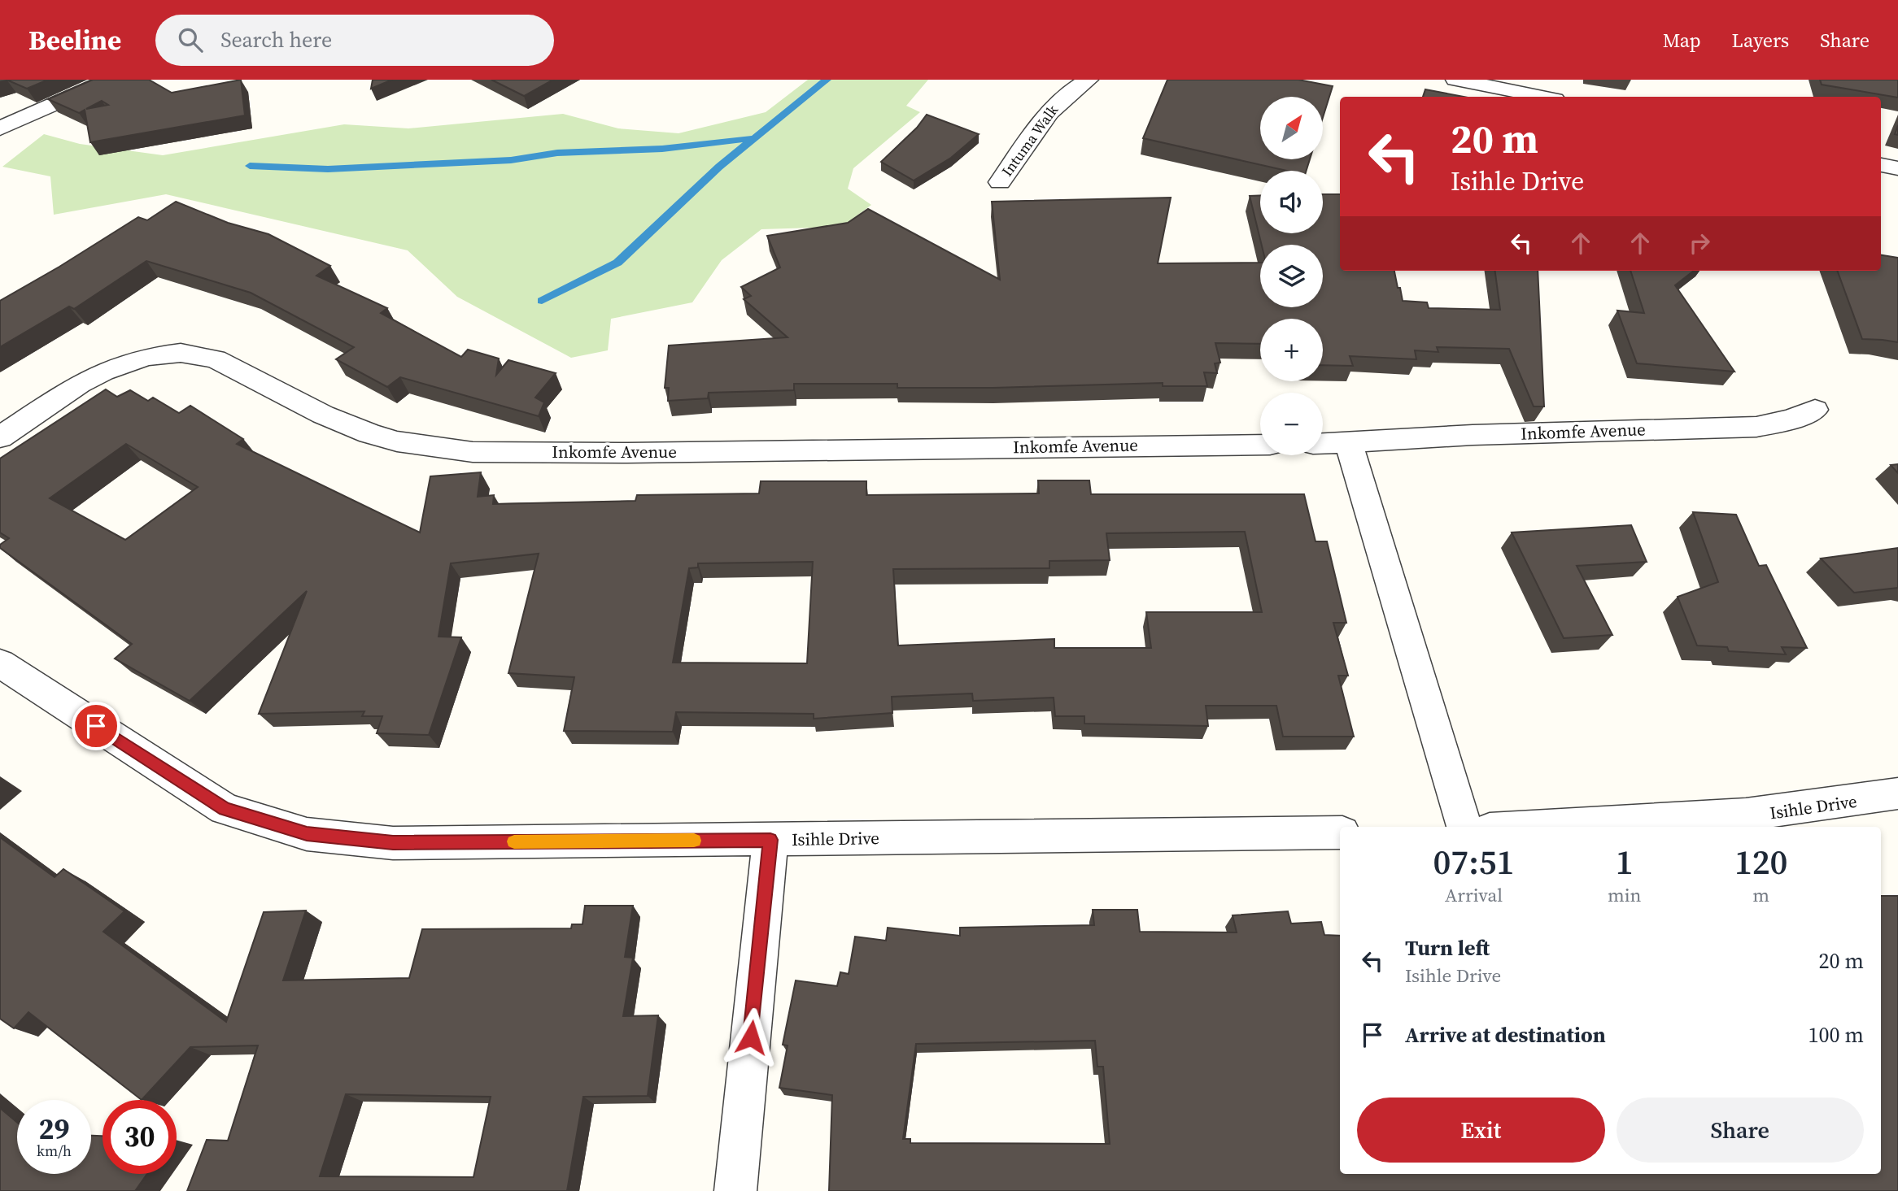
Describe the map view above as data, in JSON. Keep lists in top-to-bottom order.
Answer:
{
  "streets": {
    "street": ["Intuma Walk", "Inkomfe Avenue", "Isihle Drive"]
  },
  "north": "top right",
  "page": {
    "header": "Beeline",
    "search": "Search here",
    "nav": ["Map", "Layers", "Share"],
    "map_buttons": ["+", "−"],
    "turn": ["20 m", "Isihle Drive"],
    "eta": [
      "07:51",
      "Arrival",
      "1",
      "min",
      "120",
      "m"
    ],
    "list": [
      {
        "name": "Turn left",
        "note": "Isihle Drive",
        "value": "20 m"
      },
      {
        "name": "Arrive at destination",
        "value": "100 m"
      }
    ],
    "buttons": ["Exit", "Share"],
    "speed": "29 km/h",
    "limit": "30"
  }
}
